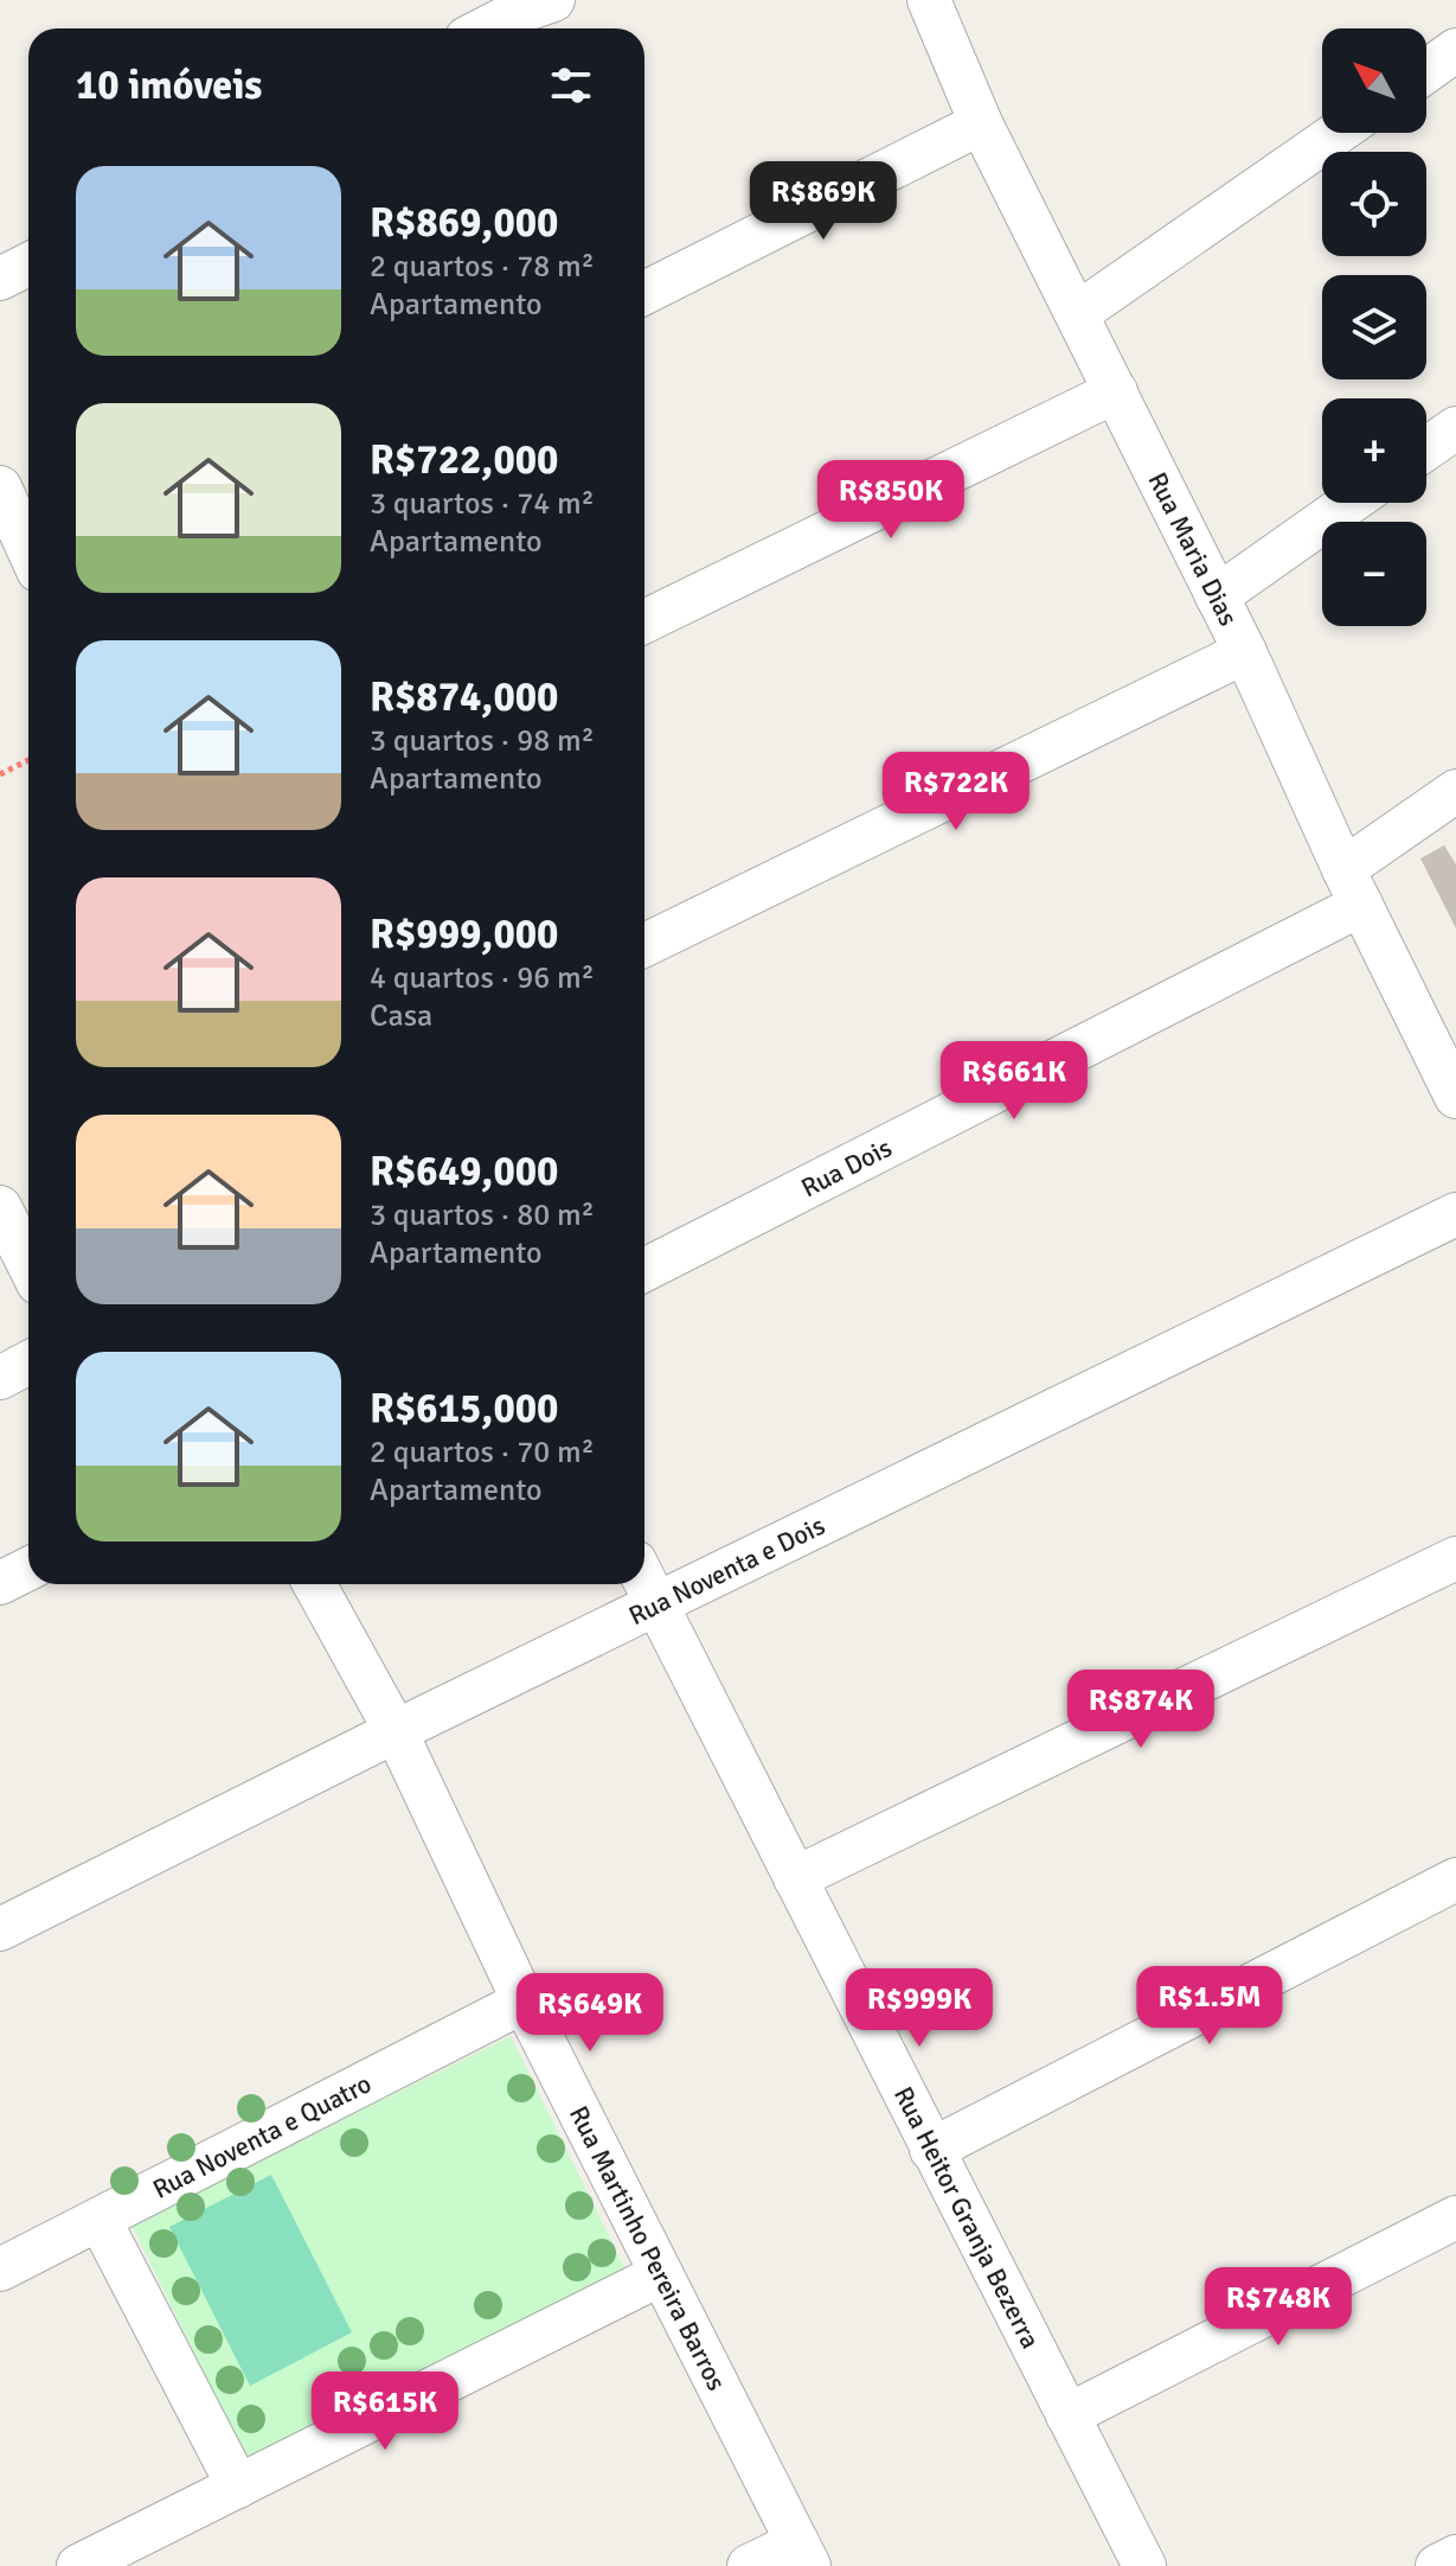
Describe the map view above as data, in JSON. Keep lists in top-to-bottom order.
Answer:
{
  "streets": {
    "street": [
      "Rua Maria Dias",
      "Rua Dois",
      "Rua Noventa e Dois",
      "Rua Noventa e Quatro",
      "Rua Heitor Granja Bezerra",
      "Rua Martinho Pereira Barros"
    ]
  },
  "crossings": [
    ["Rua Maria Dias", "Rua Dois"],
    ["Rua Noventa e Dois", "Rua Heitor Granja Bezerra"],
    ["Rua Noventa e Dois", "Rua Martinho Pereira Barros"],
    ["Rua Noventa e Quatro", "Rua Martinho Pereira Barros"]
  ],
  "north": "top left",
  "page": {
    "map_buttons": ["+", "−"],
    "heading": "10 imóveis",
    "list": [
      {
        "name": "R$869,000",
        "note": "2 quartos · 78 m² · Apartamento"
      },
      {
        "name": "R$722,000",
        "note": "3 quartos · 74 m² · Apartamento"
      },
      {
        "name": "R$874,000",
        "note": "3 quartos · 98 m² · Apartamento"
      },
      {
        "name": "R$999,000",
        "note": "4 quartos · 96 m² · Casa"
      },
      {
        "name": "R$649,000",
        "note": "3 quartos · 80 m² · Apartamento"
      },
      {
        "name": "R$615,000",
        "note": "2 quartos · 70 m² · Apartamento"
      }
    ],
    "price": [
      "R$869K",
      "R$850K",
      "R$722K",
      "R$661K",
      "R$874K",
      "R$1.5M",
      "R$999K",
      "R$649K",
      "R$748K",
      "R$615K"
    ]
  }
}
